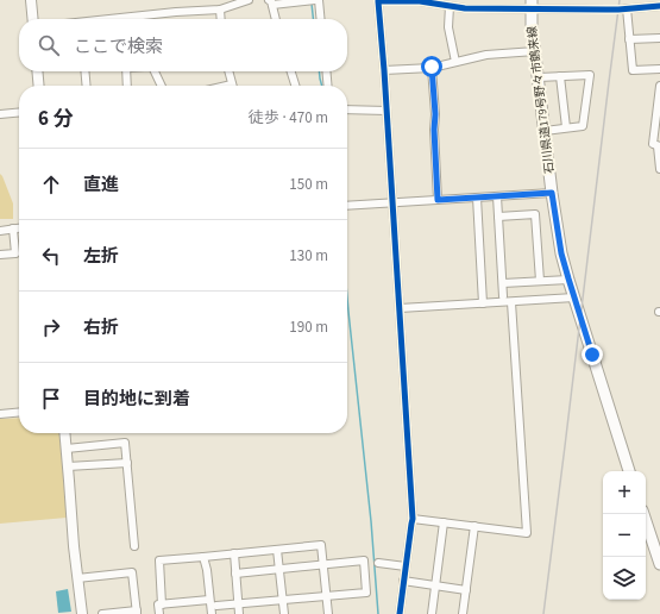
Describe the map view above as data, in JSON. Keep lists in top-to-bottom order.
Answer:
{
  "streets": {
    "main road": ["石川県道179号野々市鶴来線"]
  },
  "page": {
    "search": "ここで検索",
    "heading": ["6 分", "徒歩 · 470 m"],
    "list": [
      ["直進", "150 m"],
      ["左折", "130 m"],
      ["右折", "190 m"],
      "目的地に到着"
    ],
    "map_buttons": ["+", "−"]
  }
}
